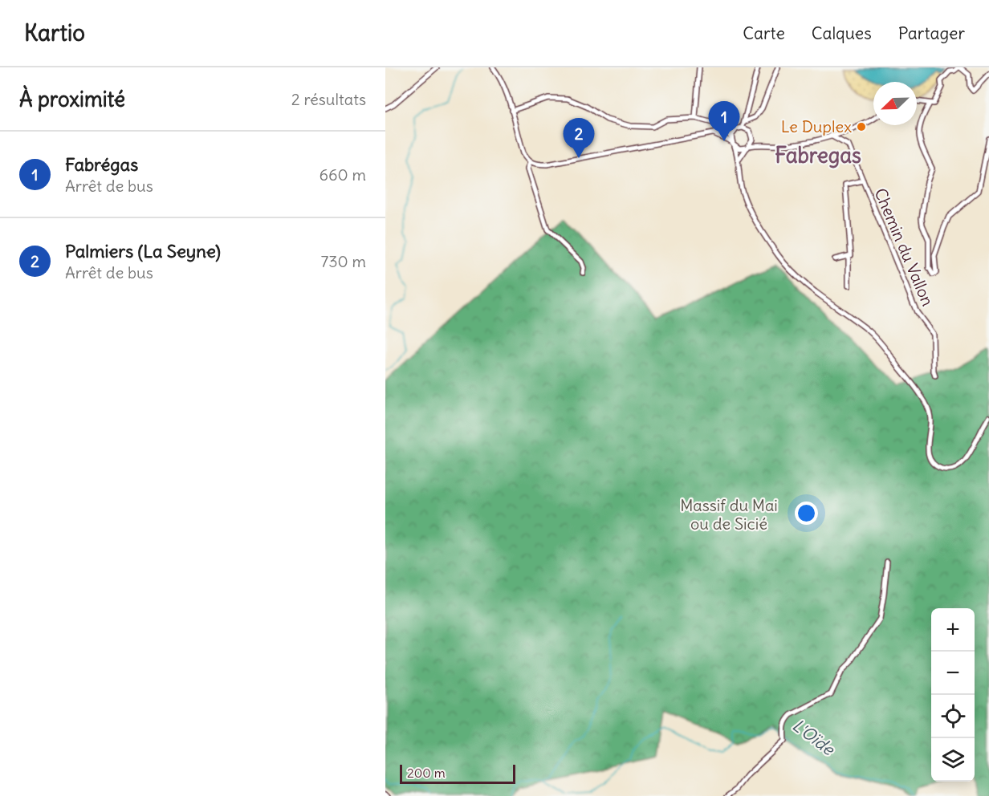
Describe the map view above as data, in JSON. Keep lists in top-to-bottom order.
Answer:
{
  "streets": {
    "street": ["Chemin du Vallon"]
  },
  "districts": ["Fabregas"],
  "water": ["L'Oïde"],
  "parks": ["Massif du Mai ou de Sicié"],
  "places": ["Le Duplex"],
  "scale_bar": "200 m",
  "north": "bottom left",
  "page": {
    "header": "Kartio",
    "nav": ["Carte", "Calques", "Partager"],
    "heading": ["À proximité", "2 résultats"],
    "pins": ["1", "2"],
    "list": [
      {
        "mark": "1",
        "name": "Fabrégas",
        "note": "Arrêt de bus",
        "value": "660 m"
      },
      {
        "mark": "2",
        "name": "Palmiers (La Seyne)",
        "note": "Arrêt de bus",
        "value": "730 m"
      }
    ],
    "map_buttons": ["+", "−"],
    "scale": "200 m"
  }
}
